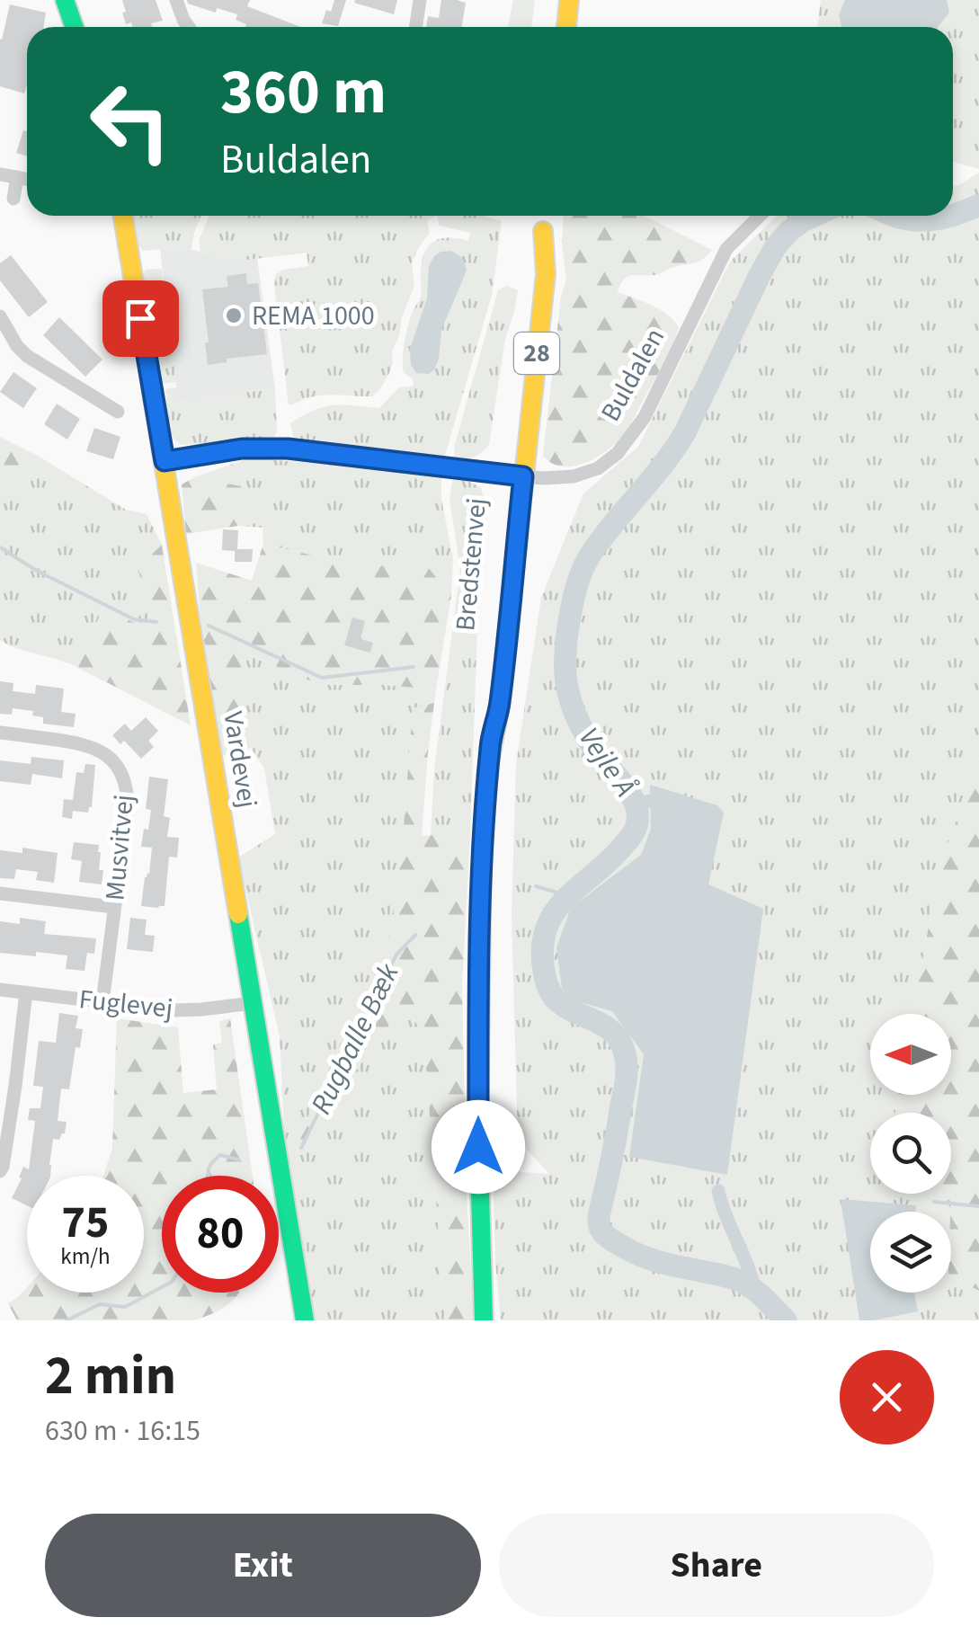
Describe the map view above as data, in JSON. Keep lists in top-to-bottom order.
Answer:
{
  "streets": {
    "main road": [
      "28",
      "Buldalen",
      "Bredstenvej",
      "Vardevej"
    ],
    "street": ["Musvitvej", "Fuglevej"]
  },
  "crossings": [
    ["Buldalen", "Bredstenvej"],
    ["Buldalen", "Vardevej"],
    ["Vardevej", "Fuglevej"],
    ["Musvitvej", "Fuglevej"]
  ],
  "water": ["Vejle Å", "Rugballe Bæk"],
  "places": ["REMA 1000"],
  "north": "left",
  "page": {
    "turn": ["360 m", "Buldalen"],
    "speed": "75 km/h",
    "limit": "80",
    "heading": ["2 min", "630 m · 16:15"],
    "buttons": ["Exit", "Share"]
  }
}
